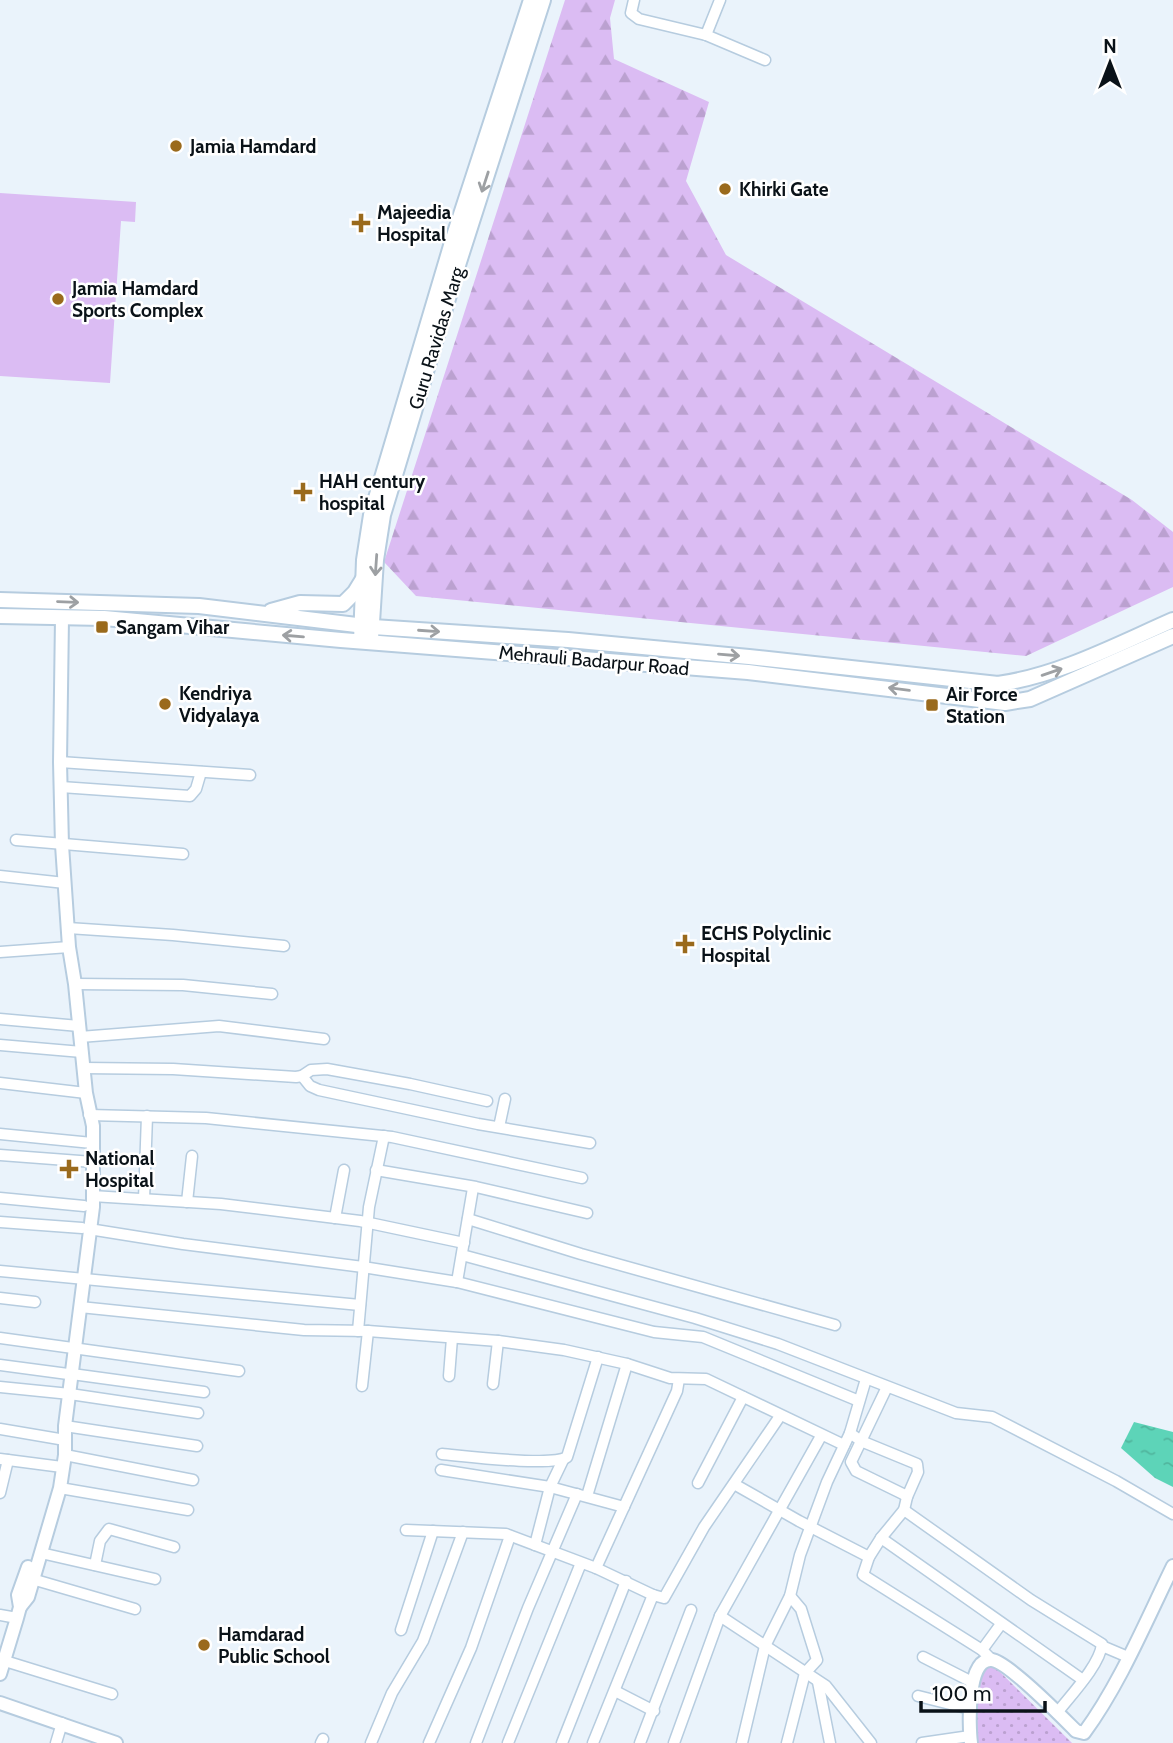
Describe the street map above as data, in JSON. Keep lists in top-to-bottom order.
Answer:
{
  "streets": {
    "main road": ["Guru Ravidas Marg", "Mehrauli Badarpur Road"]
  },
  "crossings": [
    ["Guru Ravidas Marg", "Mehrauli Badarpur Road"]
  ],
  "places": {
    "other": [
      "Jamia Hamdard",
      "Khirki Gate",
      "Jamia Hamdard Sports Complex",
      "Kendriya Vidyalaya",
      "Hamdarad Public School"
    ],
    "health": [
      "Majeedia Hospital",
      "HAH century hospital",
      "ECHS Polyclinic Hospital",
      "National Hospital"
    ],
    "transit": ["Sangam Vihar", "Air Force Station"]
  },
  "scale_bar": "100 m",
  "north": "top"
}
